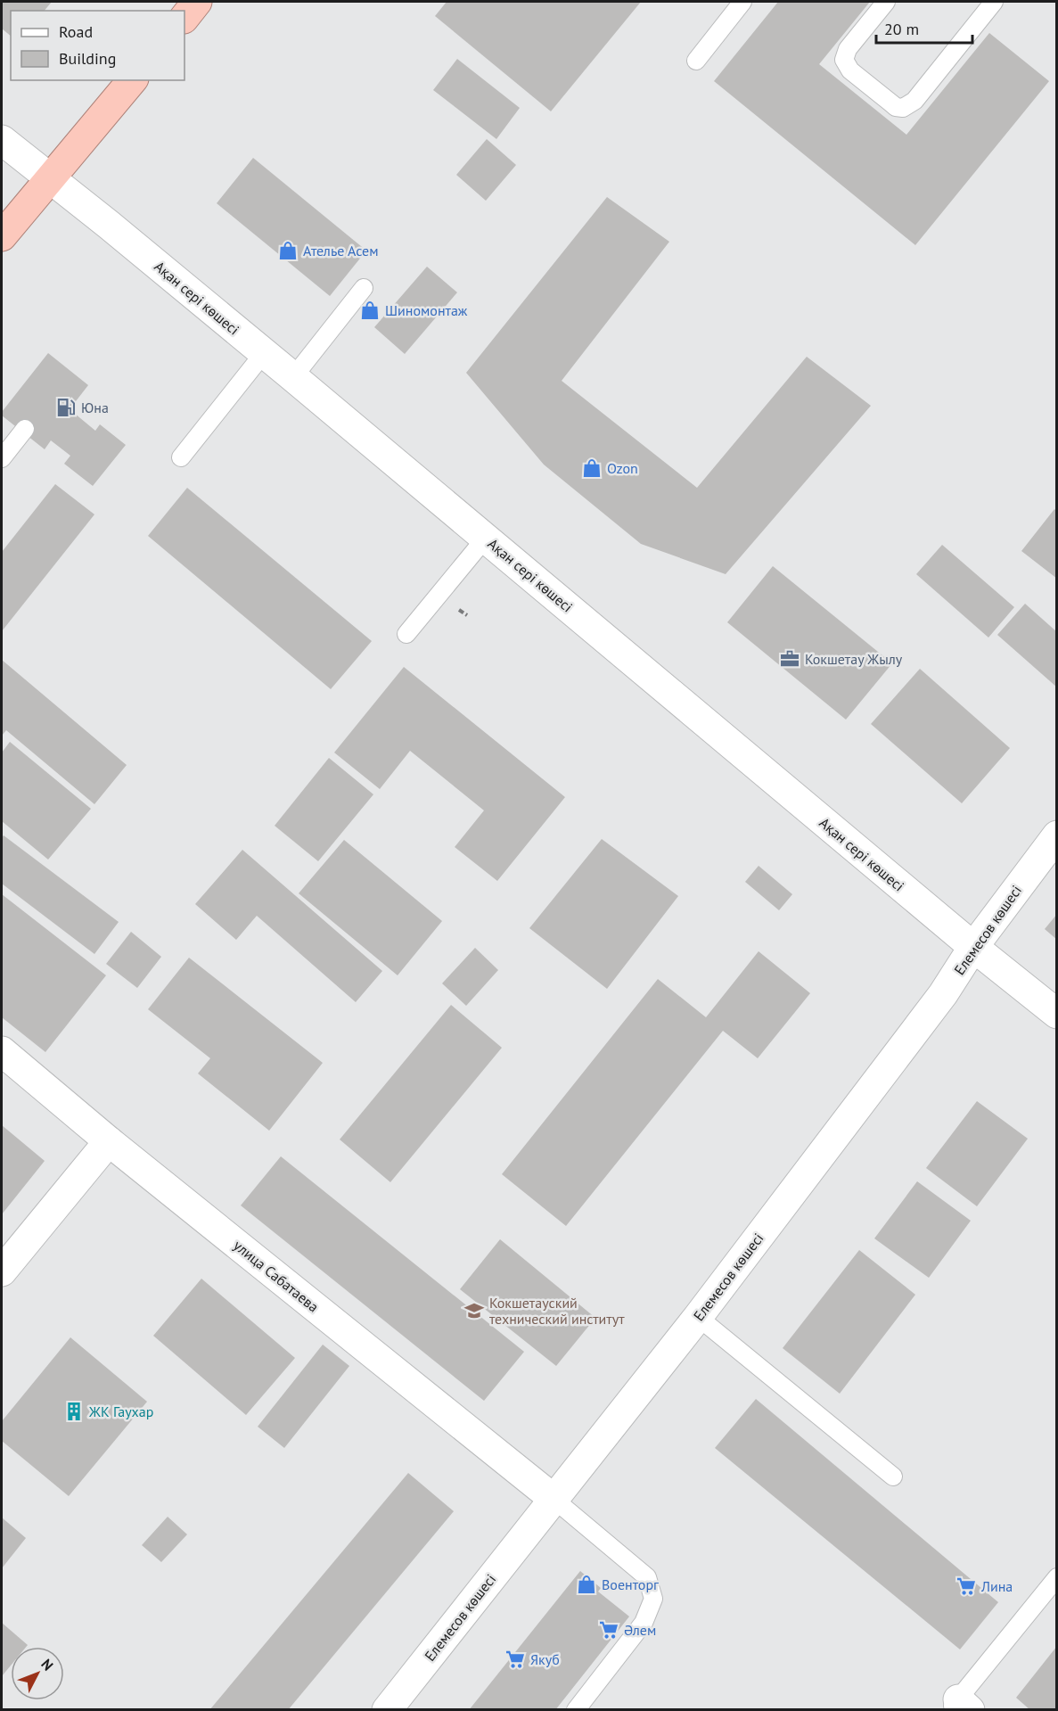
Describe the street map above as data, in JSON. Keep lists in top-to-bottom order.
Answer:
{
  "streets": {
    "street": ["Ақан сері көшесі", "Елемесов көшесі", "улица Сабатаева"]
  },
  "crossings": [
    ["Ақан сері көшесі", "Елемесов көшесі"],
    ["Елемесов көшесі", "улица Сабатаева"]
  ],
  "places": {
    "shop": [
      "Ателье Асем",
      "Шиномонтаж",
      "Ozon",
      "Военторг"
    ],
    "fuel station": ["Юна"],
    "office": ["Кокшетау Жылу"],
    "school or university": ["Кокшетауский технический институт"],
    "building": ["ЖК Гаухар"],
    "supermarket": ["Лина", "Әлем", "Якуб"]
  },
  "legend": ["Road", "Building"],
  "scale_bar": "20 m",
  "north": "top right"
}
